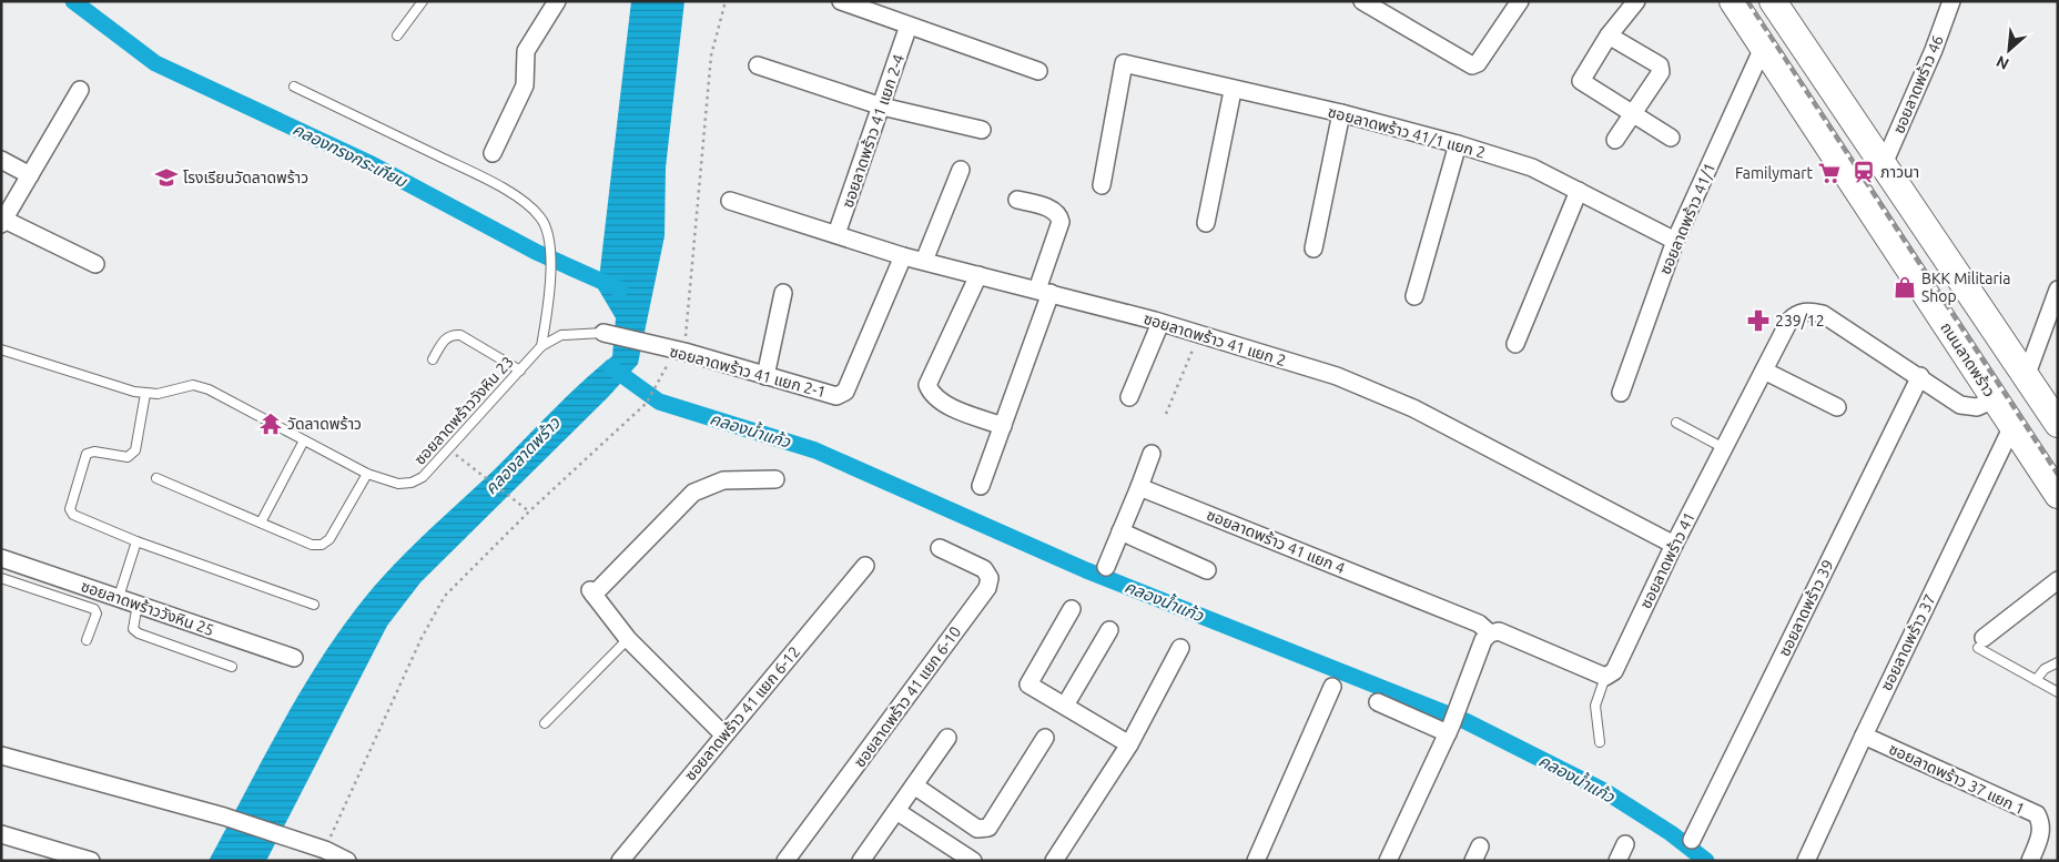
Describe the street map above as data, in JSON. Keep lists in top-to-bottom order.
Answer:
{
  "streets": {
    "main road": ["ถนนลาดพร้าว"],
    "street": [
      "ซอยลาดพร้าว 46",
      "ซอยลาดพร้าว 41 แยก 2-4",
      "ซอยลาดพร้าว 41/1 แยก 2",
      "ซอยลาดพร้าว 41/1",
      "ซอยลาดพร้าว 41 แยก 2",
      "ซอยลาดพร้าว 41 แยก 2-1",
      "ซอยลาดพร้าว 41 แยก 4",
      "ซอยลาดพร้าว 41",
      "ซอยลาดพร้าววังหิน 25",
      "ซอยลาดพร้าว 39",
      "ซอยลาดพร้าว 37",
      "ซอยลาดพร้าว 41 แยก 6-10",
      "ซอยลาดพร้าว 41 แยก 6-12",
      "ซอยลาดพร้าว 37 แยก 1"
    ],
    "lane": ["ซอยลาดพร้าววังหิน 23"]
  },
  "crossings": [
    ["ซอยลาดพร้าว 41 แยก 2-4", "ซอยลาดพร้าว 41 แยก 2"],
    ["ซอยลาดพร้าว 41/1 แยก 2", "ซอยลาดพร้าว 41/1"],
    ["ซอยลาดพร้าว 41/1", "ถนนลาดพร้าว"],
    ["ซอยลาดพร้าว 41 แยก 2", "ซอยลาดพร้าว 41 แยก 2-1"],
    ["ซอยลาดพร้าว 41 แยก 2", "ซอยลาดพร้าว 41"],
    ["ถนนลาดพร้าว", "ซอยลาดพร้าว 41"],
    ["ถนนลาดพร้าว", "ซอยลาดพร้าว 37"],
    ["ซอยลาดพร้าว 41 แยก 2-1", "ซอยลาดพร้าววังหิน 23"],
    ["ซอยลาดพร้าว 41", "ซอยลาดพร้าว 39"],
    ["ซอยลาดพร้าว 37", "ซอยลาดพร้าว 37 แยก 1"]
  ],
  "water": ["คลองทรงกระเทียม", "คลองน้ำแก้ว", "คลองลาดพร้าว"],
  "places": {
    "station": ["ภาวนา"],
    "supermarket": ["Familymart"],
    "school or university": ["โรงเรียนวัดลาดพร้าว"],
    "shop": ["BKK Militaria Shop"],
    "pharmacy": ["239/12"],
    "temple": ["วัดลาดพร้าว"]
  },
  "north": "bottom left"
}
